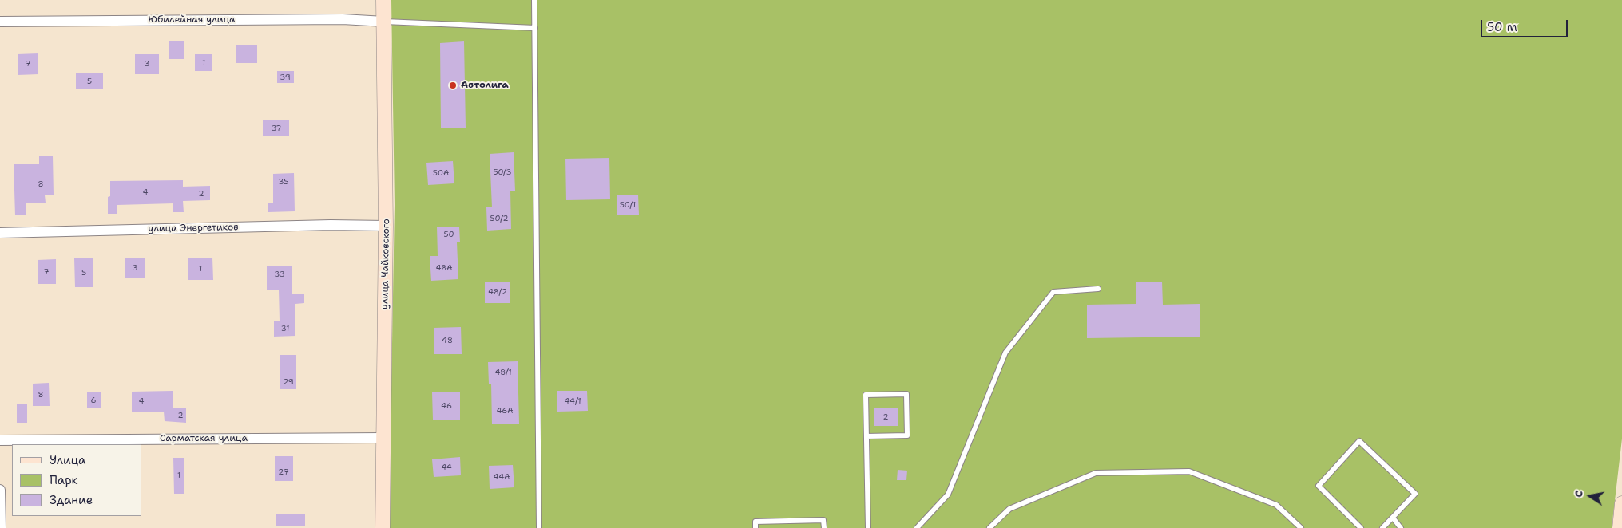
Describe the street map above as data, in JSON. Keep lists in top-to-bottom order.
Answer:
{
  "streets": {
    "street": [
      "Юбилейная улица",
      "улица Энергетиков",
      "улица Чайковского",
      "Сарматская улица"
    ]
  },
  "crossings": [
    ["Юбилейная улица", "улица Чайковского"],
    ["улица Энергетиков", "улица Чайковского"],
    ["улица Чайковского", "Сарматская улица"]
  ],
  "places": ["Автолига"],
  "house_numbers": [
    "1",
    "7",
    "3",
    "39",
    "5",
    "37",
    "50/3",
    "50А",
    "35",
    "8",
    "4",
    "2",
    "50/1",
    "50/2",
    "50",
    "3",
    "48А",
    "1",
    "7",
    "5",
    "33",
    "48/2",
    "31",
    "48",
    "48/1",
    "29",
    "8",
    "6",
    "4",
    "44/1",
    "46",
    "46А",
    "2",
    "2",
    "44",
    "27",
    "1",
    "44А"
  ],
  "legend": ["Улица", "Парк", "Здание"],
  "scale_bar": "50 m",
  "north": "left"
}
